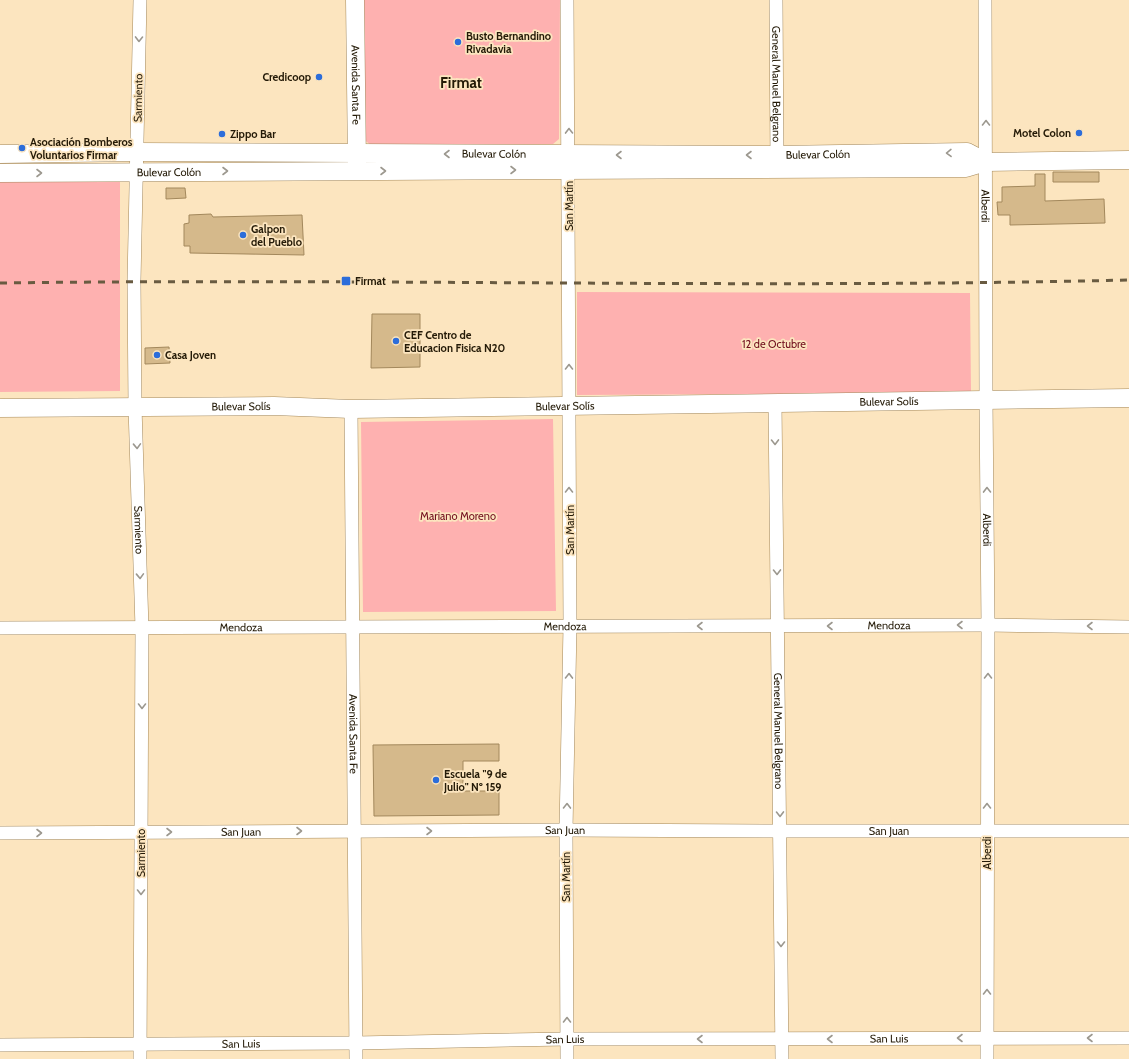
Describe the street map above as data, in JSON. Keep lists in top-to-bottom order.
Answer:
{
  "streets": {
    "main road": ["Avenida Santa Fe", "Bulevar Colón", "Bulevar Solís"],
    "street": [
      "General Manuel Belgrano",
      "Sarmiento",
      "San Martín",
      "Alberdi",
      "Mendoza",
      "San Juan",
      "San Luis"
    ]
  },
  "crossings": [
    ["General Manuel Belgrano", "Bulevar Colón"],
    ["General Manuel Belgrano", "Bulevar Solís"],
    ["General Manuel Belgrano", "Mendoza"],
    ["General Manuel Belgrano", "San Juan"],
    ["General Manuel Belgrano", "San Luis"],
    ["Avenida Santa Fe", "Bulevar Colón"],
    ["Avenida Santa Fe", "Bulevar Solís"],
    ["Avenida Santa Fe", "Mendoza"],
    ["Avenida Santa Fe", "San Juan"],
    ["Avenida Santa Fe", "San Luis"],
    ["Sarmiento", "Bulevar Colón"],
    ["Sarmiento", "Bulevar Solís"],
    ["Sarmiento", "Mendoza"],
    ["Sarmiento", "San Juan"],
    ["Sarmiento", "San Luis"],
    ["Bulevar Colón", "San Martín"],
    ["Bulevar Colón", "Alberdi"],
    ["San Martín", "Bulevar Solís"],
    ["San Martín", "Mendoza"],
    ["San Martín", "San Juan"],
    ["San Martín", "San Luis"],
    ["Alberdi", "Bulevar Solís"],
    ["Alberdi", "Mendoza"],
    ["Alberdi", "San Juan"],
    ["Alberdi", "San Luis"]
  ],
  "one_way": [
    "General Manuel Belgrano",
    "Sarmiento",
    "San Martín",
    "Alberdi",
    "Mendoza",
    "San Juan",
    "San Luis"
  ],
  "districts": ["Firmat"],
  "parks": ["12 de Octubre", "Mariano Moreno"],
  "places": {
    "other": [
      "Busto Bernandino Rivadavia",
      "Credicoop",
      "Motel Colon",
      "Zippo Bar",
      "Asociación Bomberos Voluntarios Firmar",
      "Galpon del Pueblo",
      "CEF Centro de Educacion Fisica N20",
      "Casa Joven",
      "Escuela \"9 de Julio\" Nº 159"
    ],
    "transit": ["Firmat"]
  }
}
